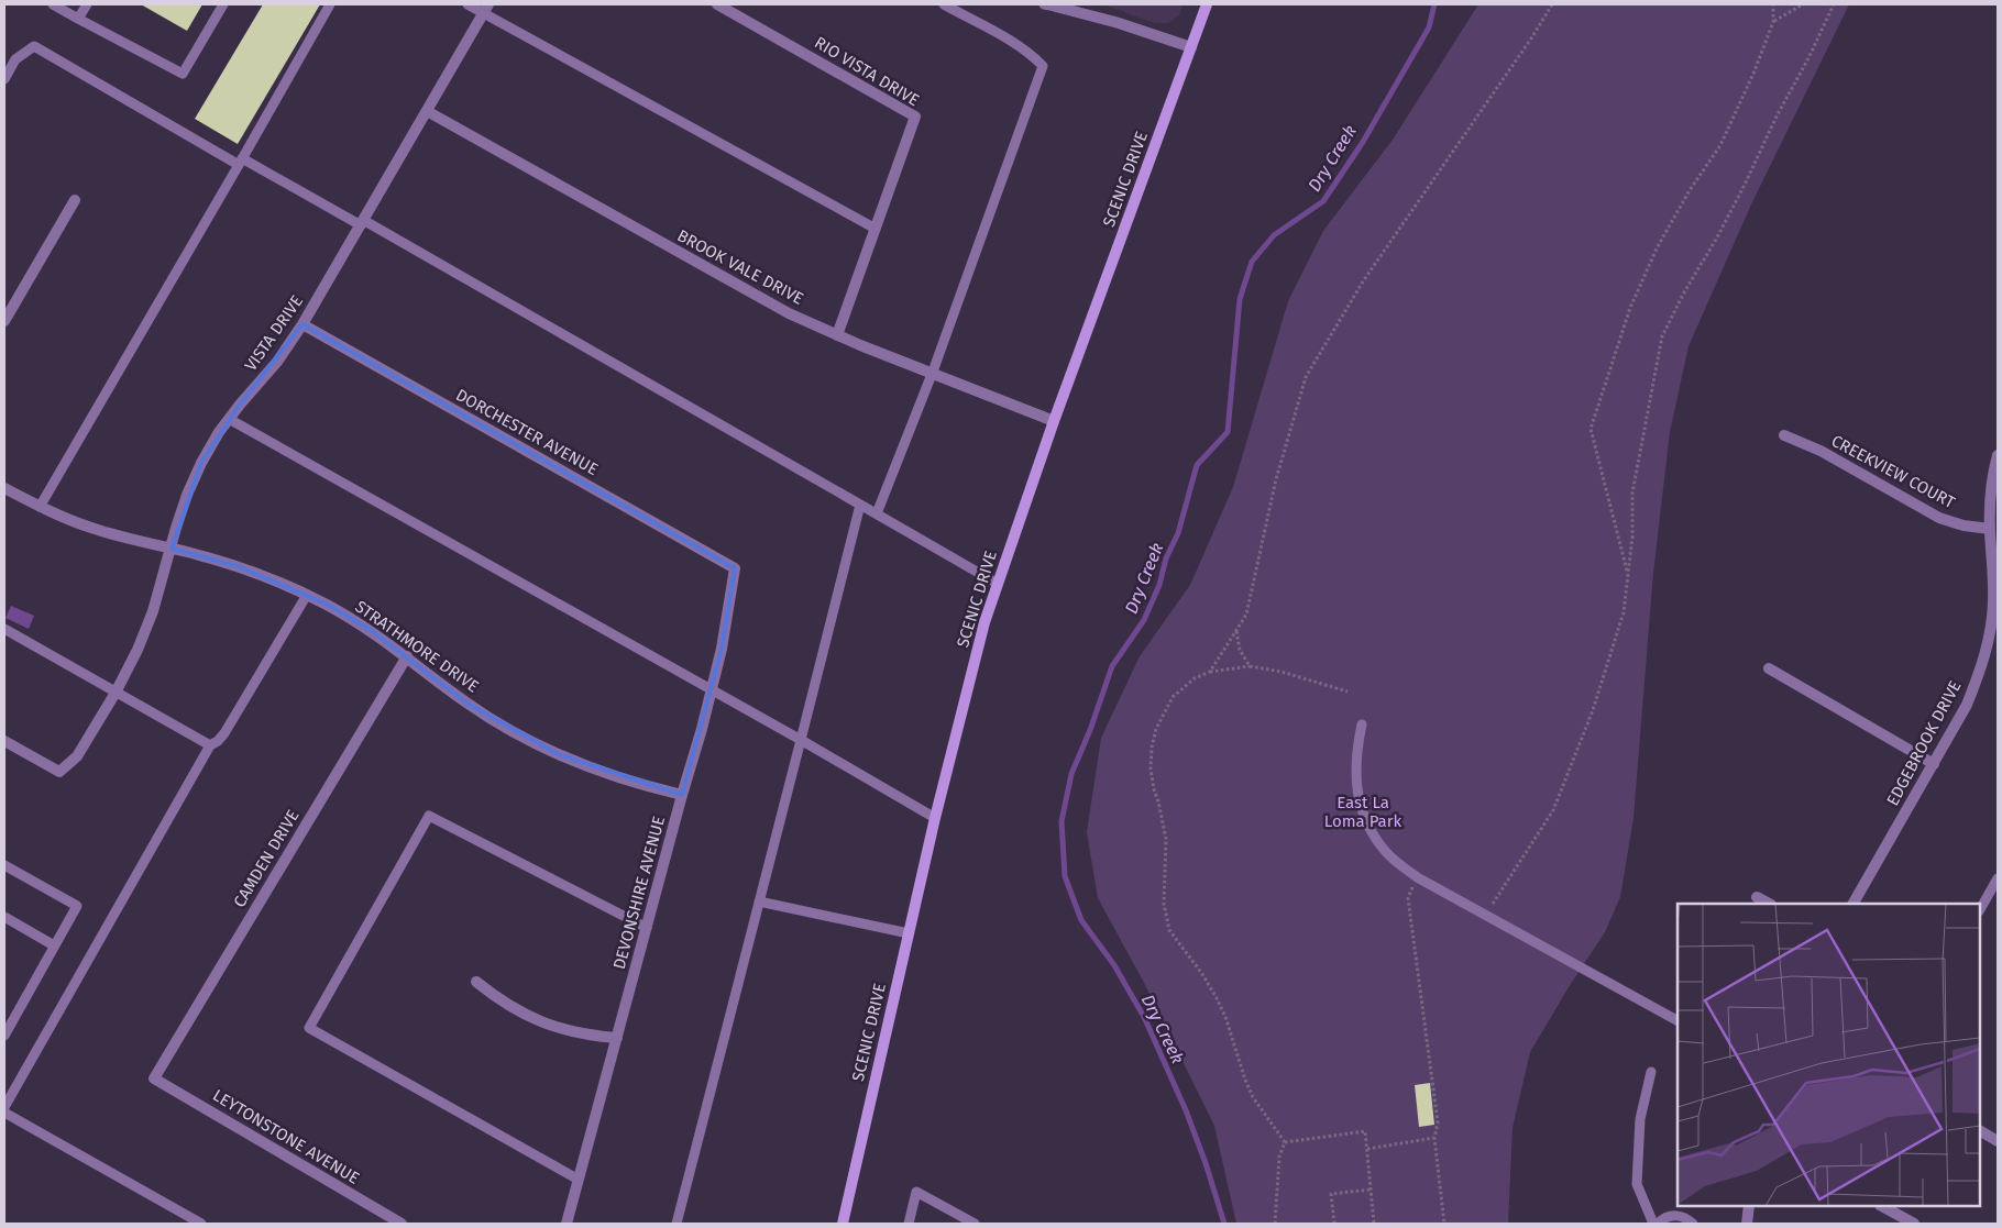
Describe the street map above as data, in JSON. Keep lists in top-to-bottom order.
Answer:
{
  "streets": {
    "main road": ["SCENIC DRIVE"],
    "street": [
      "RIO VISTA DRIVE",
      "BROOK VALE DRIVE",
      "VISTA DRIVE",
      "DORCHESTER AVENUE",
      "CREEKVIEW COURT",
      "STRATHMORE DRIVE",
      "EDGEBROOK DRIVE",
      "CAMDEN DRIVE",
      "DEVONSHIRE AVENUE",
      "LEYTONSTONE AVENUE"
    ]
  },
  "crossings": [
    ["RIO VISTA DRIVE", "BROOK VALE DRIVE"],
    ["SCENIC DRIVE", "BROOK VALE DRIVE"],
    ["BROOK VALE DRIVE", "VISTA DRIVE"],
    ["VISTA DRIVE", "DORCHESTER AVENUE"],
    ["VISTA DRIVE", "STRATHMORE DRIVE"],
    ["DORCHESTER AVENUE", "DEVONSHIRE AVENUE"],
    ["CREEKVIEW COURT", "EDGEBROOK DRIVE"],
    ["STRATHMORE DRIVE", "CAMDEN DRIVE"],
    ["STRATHMORE DRIVE", "DEVONSHIRE AVENUE"],
    ["CAMDEN DRIVE", "LEYTONSTONE AVENUE"]
  ],
  "water": ["Dry Creek"],
  "parks": ["East La Loma Park"]
}
